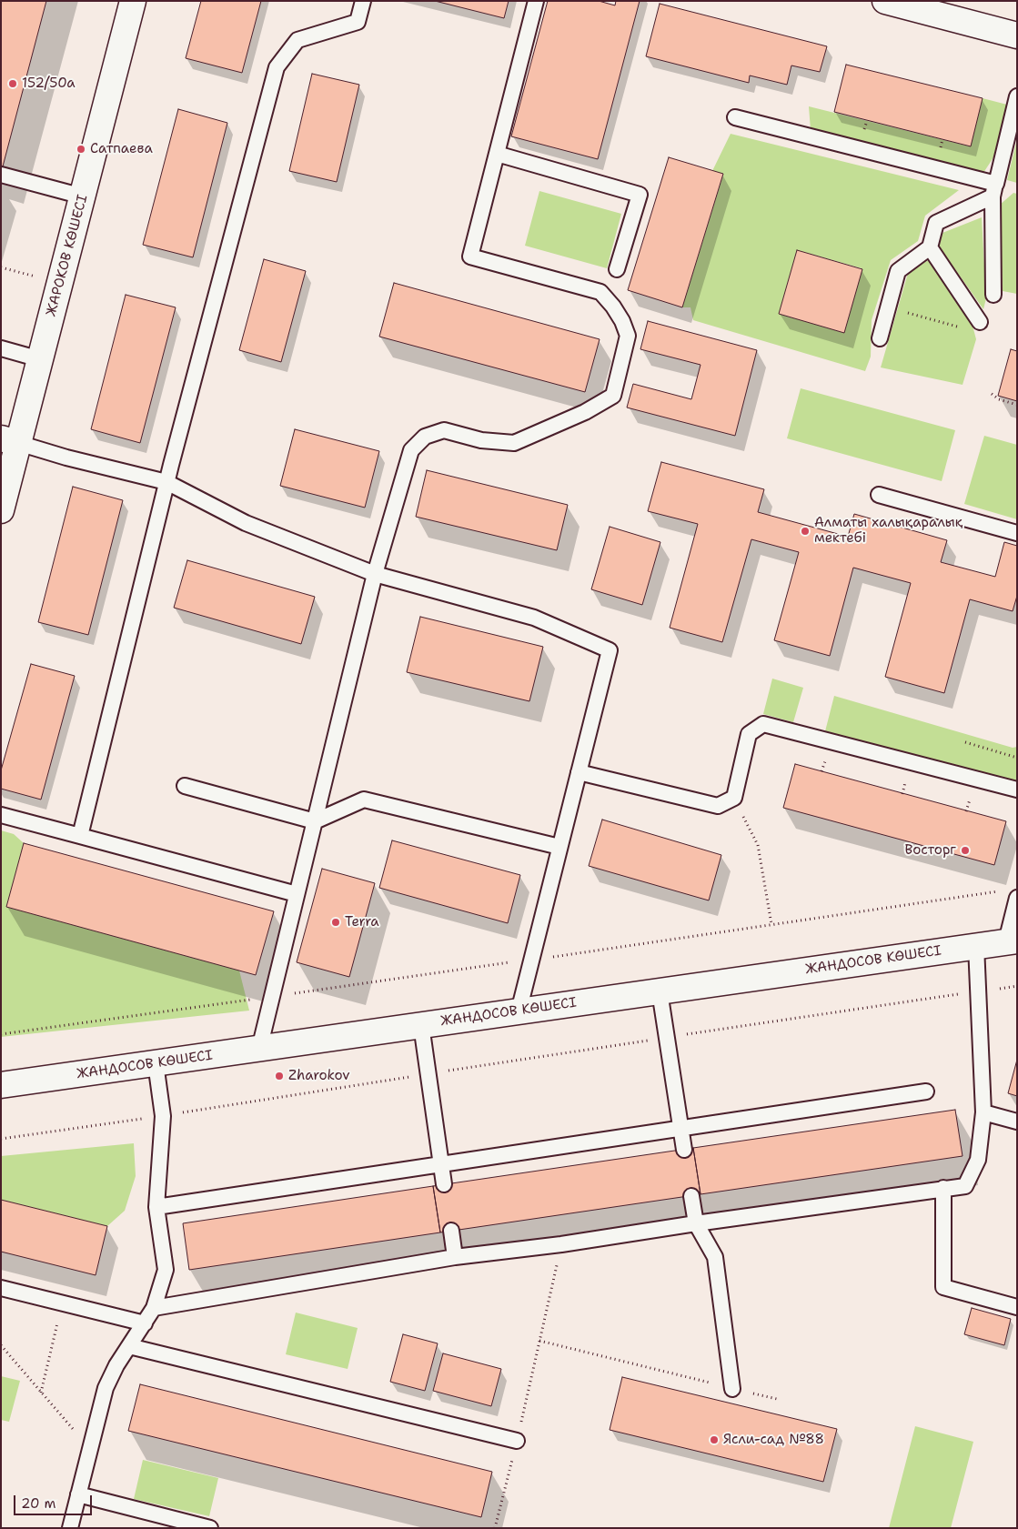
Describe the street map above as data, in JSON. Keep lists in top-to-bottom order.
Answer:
{
  "streets": {
    "main road": ["ЖАРОКОВ КӨШЕСІ", "ЖАНДОСОВ КӨШЕСІ"]
  },
  "places": [
    "152/50a",
    "Сатпаева",
    "Алматы халықаралық мектебі",
    "Восторг",
    "Terra",
    "Zharokov",
    "Ясли-сад №88"
  ],
  "scale_bar": "20 m"
}
